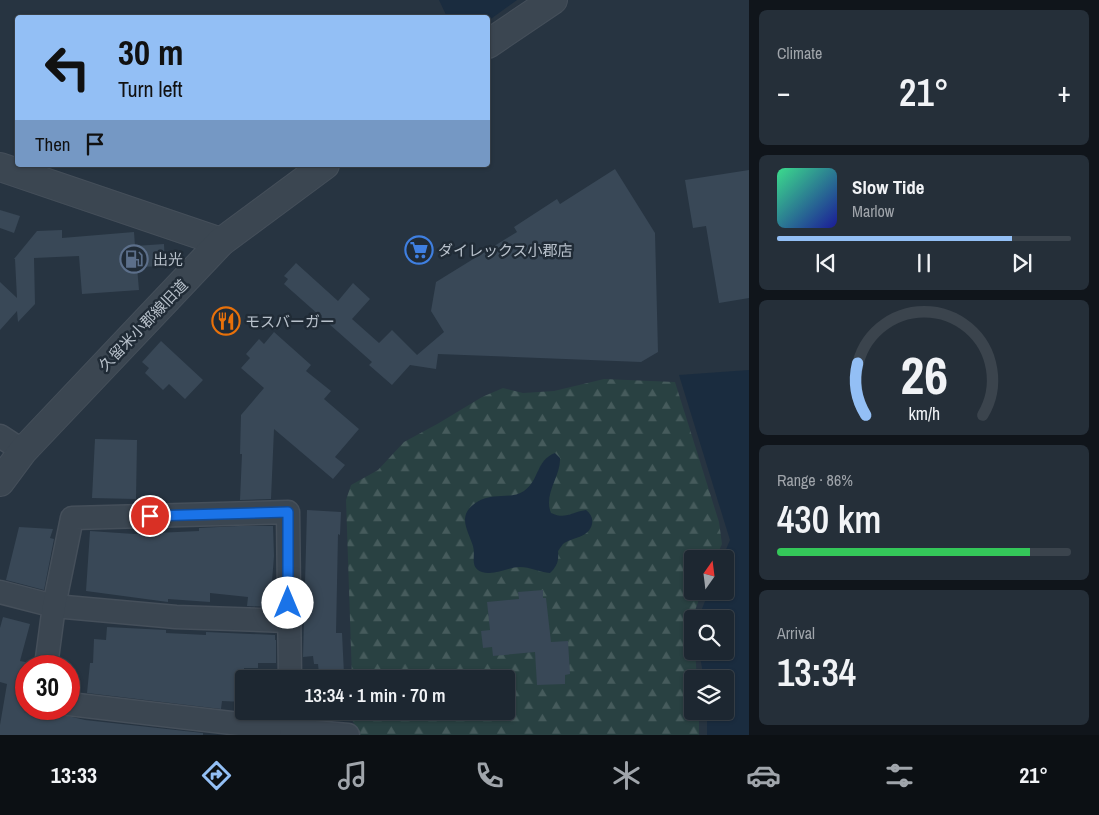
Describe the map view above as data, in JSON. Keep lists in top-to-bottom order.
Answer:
{
  "streets": {
    "street": ["久留米小郡線旧道"]
  },
  "places": {
    "supermarket": ["ダイレックス小郡店"],
    "fuel station": ["出光"],
    "restaurant": ["モスバーガー"]
  },
  "north": "top",
  "page": {
    "tile": [
      "Climate",
      ["Range · 86%", "430 km"],
      ["Arrival", "13:34"]
    ],
    "turn": ["30 m", "Turn left"],
    "heat": ["−", "21°", "+"],
    "then": "Then",
    "song": ["Slow Tide", "Marlow"],
    "limit": "30",
    "trip": "13:34 · 1 min · 70 m",
    "tabs": ["13:33", "21°"],
    "gauge": ["26", "km/h"]
  }
}
